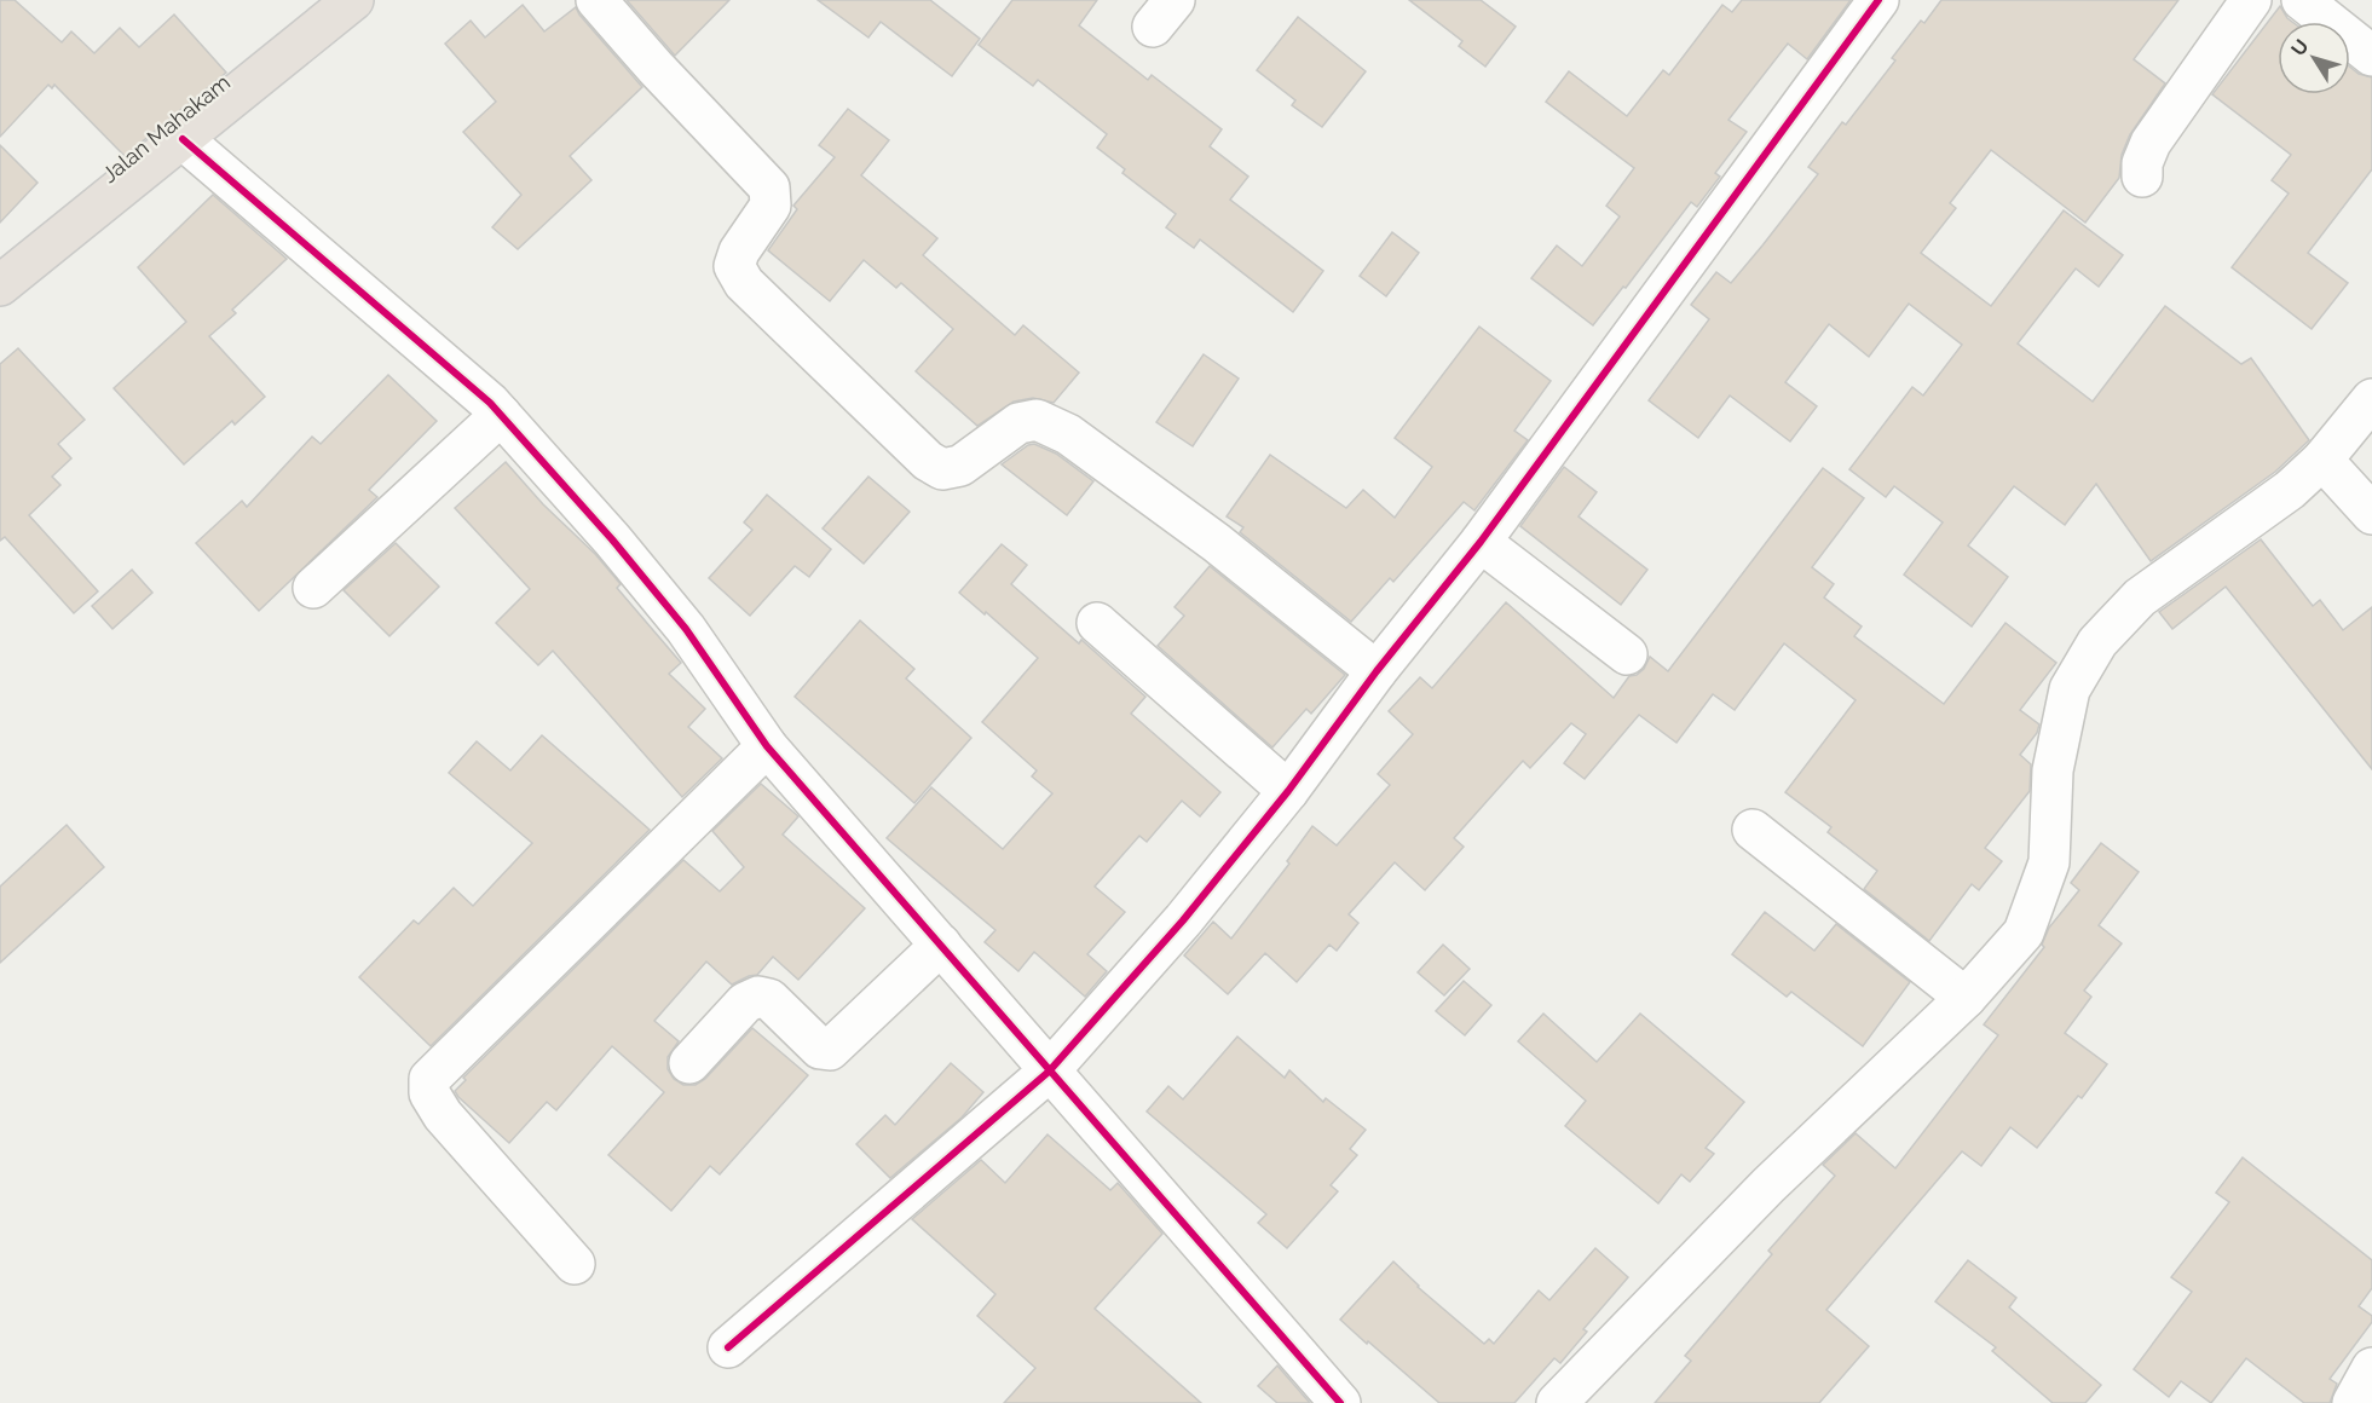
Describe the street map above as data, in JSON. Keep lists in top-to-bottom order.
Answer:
{
  "streets": {
    "main road": ["Jalan Mahakam"]
  },
  "north": "top left"
}
